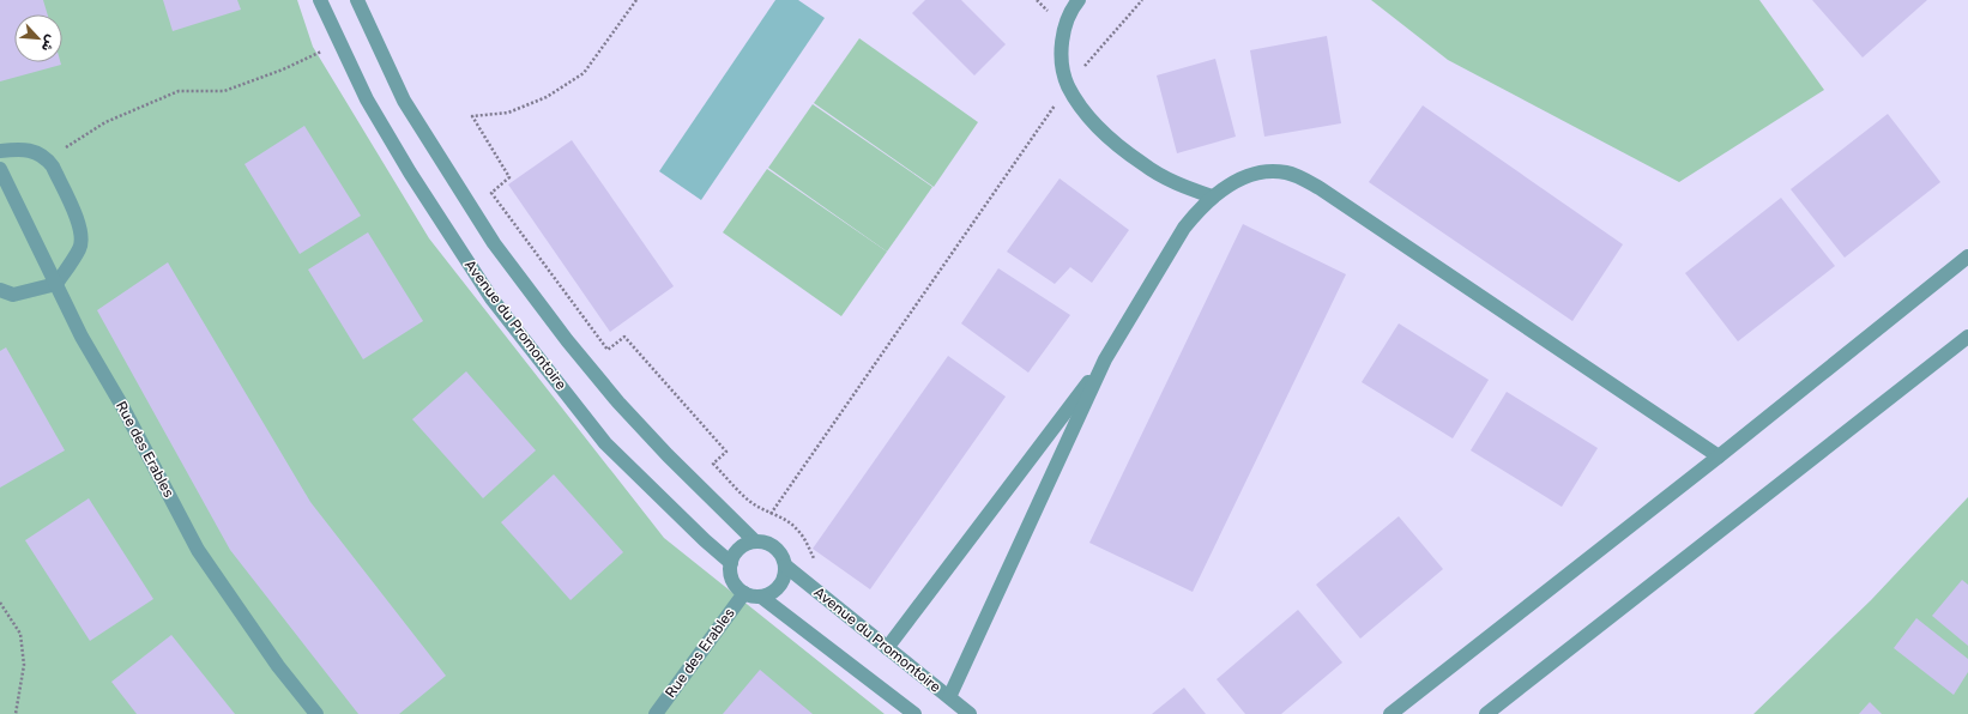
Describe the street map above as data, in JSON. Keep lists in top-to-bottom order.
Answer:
{
  "streets": {
    "street": ["Avenue du Promontoire", "Rue des Erables"]
  },
  "crossings": [
    ["Avenue du Promontoire", "Rue des Erables"]
  ],
  "north": "bottom right"
}
